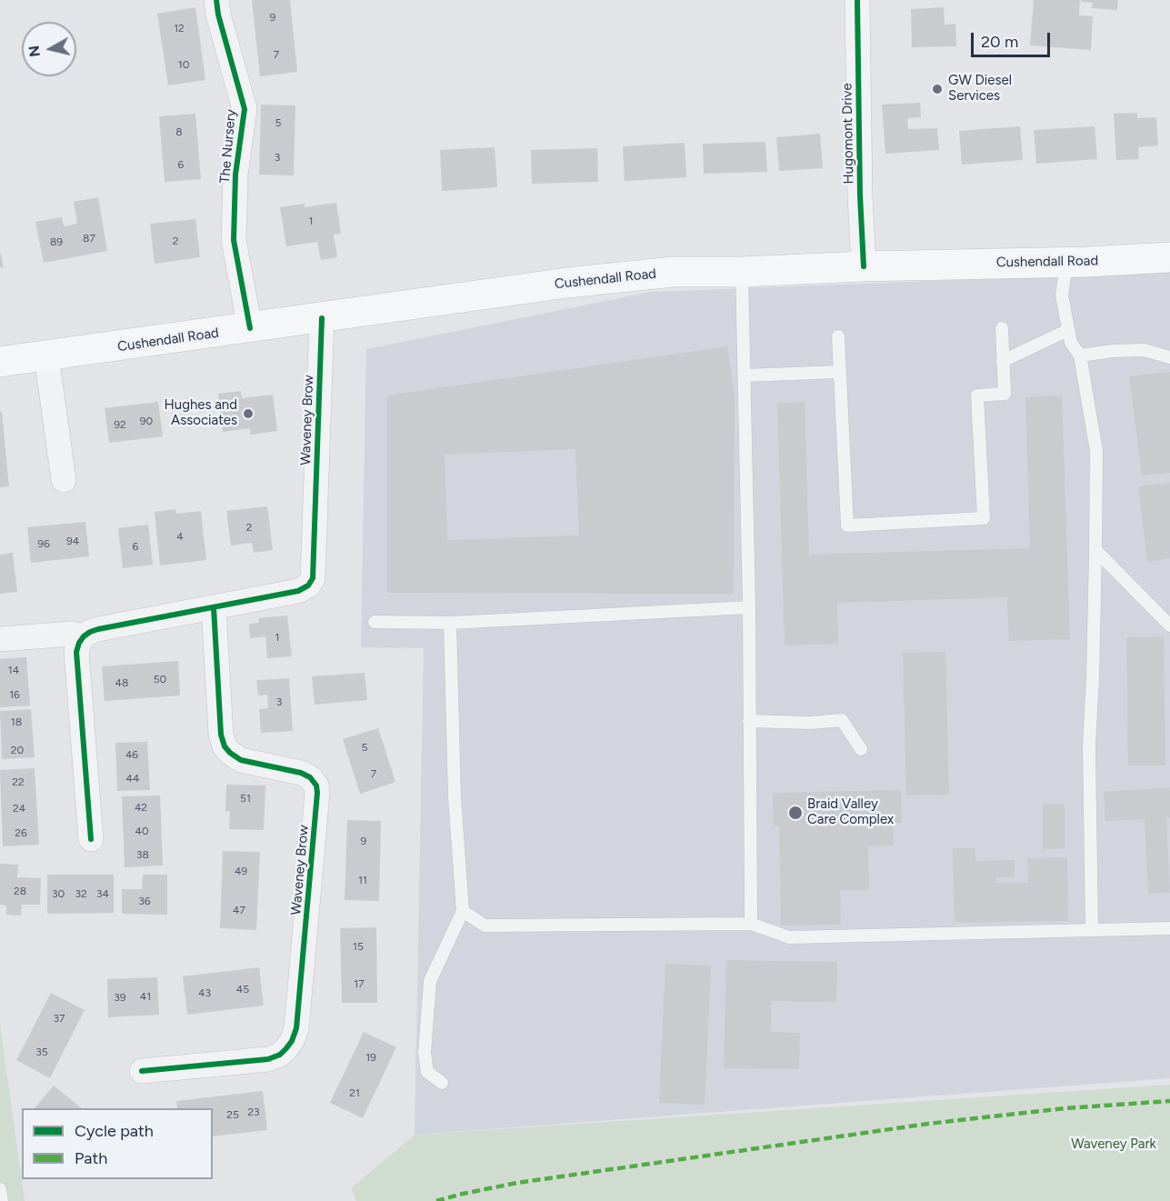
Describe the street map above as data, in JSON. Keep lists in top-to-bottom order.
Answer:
{
  "streets": {
    "main road": ["Cushendall Road"],
    "street": ["Hugomont Drive", "The Nursery", "Waveney Brow"]
  },
  "crossings": [
    ["Hugomont Drive", "Cushendall Road"],
    ["The Nursery", "Cushendall Road"],
    ["Cushendall Road", "Waveney Brow"]
  ],
  "parks": ["Waveney Park"],
  "places": ["GW Diesel Services", "Hughes and Associates", "Braid Valley Care Complex"],
  "house_numbers": [
    "9",
    "12",
    "7",
    "10",
    "5",
    "8",
    "3",
    "6",
    "1",
    "87",
    "2",
    "89",
    "90",
    "92",
    "2",
    "4",
    "94",
    "96",
    "6",
    "1",
    "14",
    "50",
    "48",
    "16",
    "3",
    "18",
    "5",
    "20",
    "46",
    "7",
    "44",
    "22",
    "51",
    "42",
    "24",
    "40",
    "26",
    "9",
    "38",
    "49",
    "11",
    "28",
    "30",
    "32",
    "34",
    "36",
    "47",
    "15",
    "17",
    "45",
    "43",
    "41",
    "39",
    "37",
    "35",
    "19",
    "21",
    "23",
    "25"
  ],
  "legend": ["Cycle path", "Path"],
  "scale_bar": "20 m",
  "north": "left"
}
